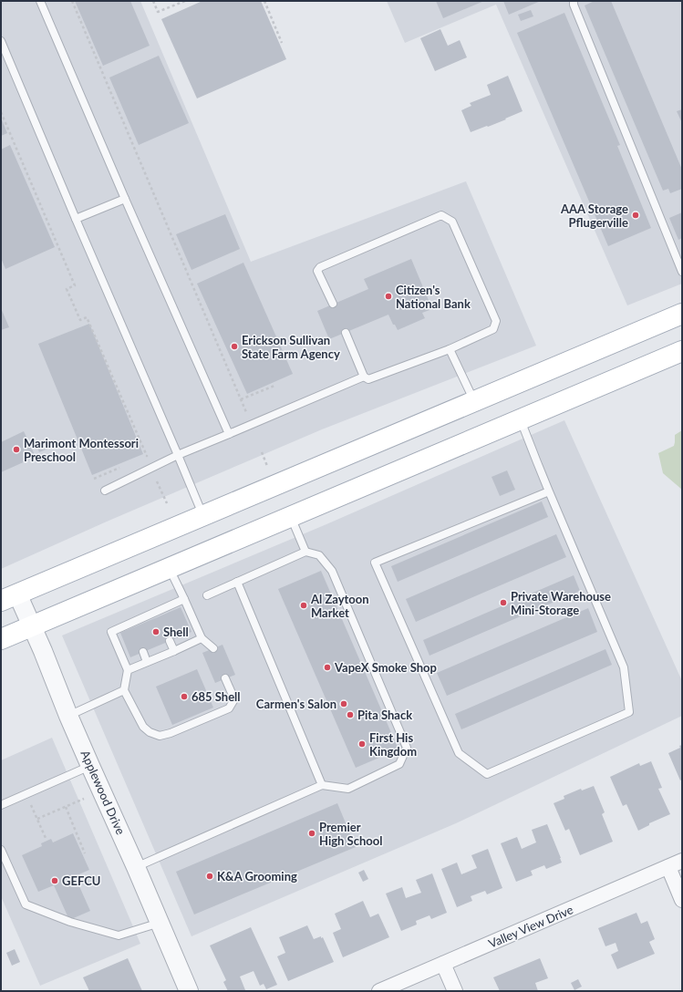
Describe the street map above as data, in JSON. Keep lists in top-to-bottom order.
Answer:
{
  "streets": {
    "street": ["Applewood Drive", "Valley View Drive"]
  },
  "places": [
    "AAA Storage Pflugerville",
    "Citizen's National Bank",
    "Erickson Sullivan State Farm Agency",
    "Marimont Montessori Preschool",
    "Private Warehouse Mini-Storage",
    "Al Zaytoon Market",
    "Shell",
    "VapeX Smoke Shop",
    "685 Shell",
    "Carmen's Salon",
    "Pita Shack",
    "First His Kingdom",
    "Premier High School",
    "K&A Grooming",
    "GEFCU"
  ]
}
